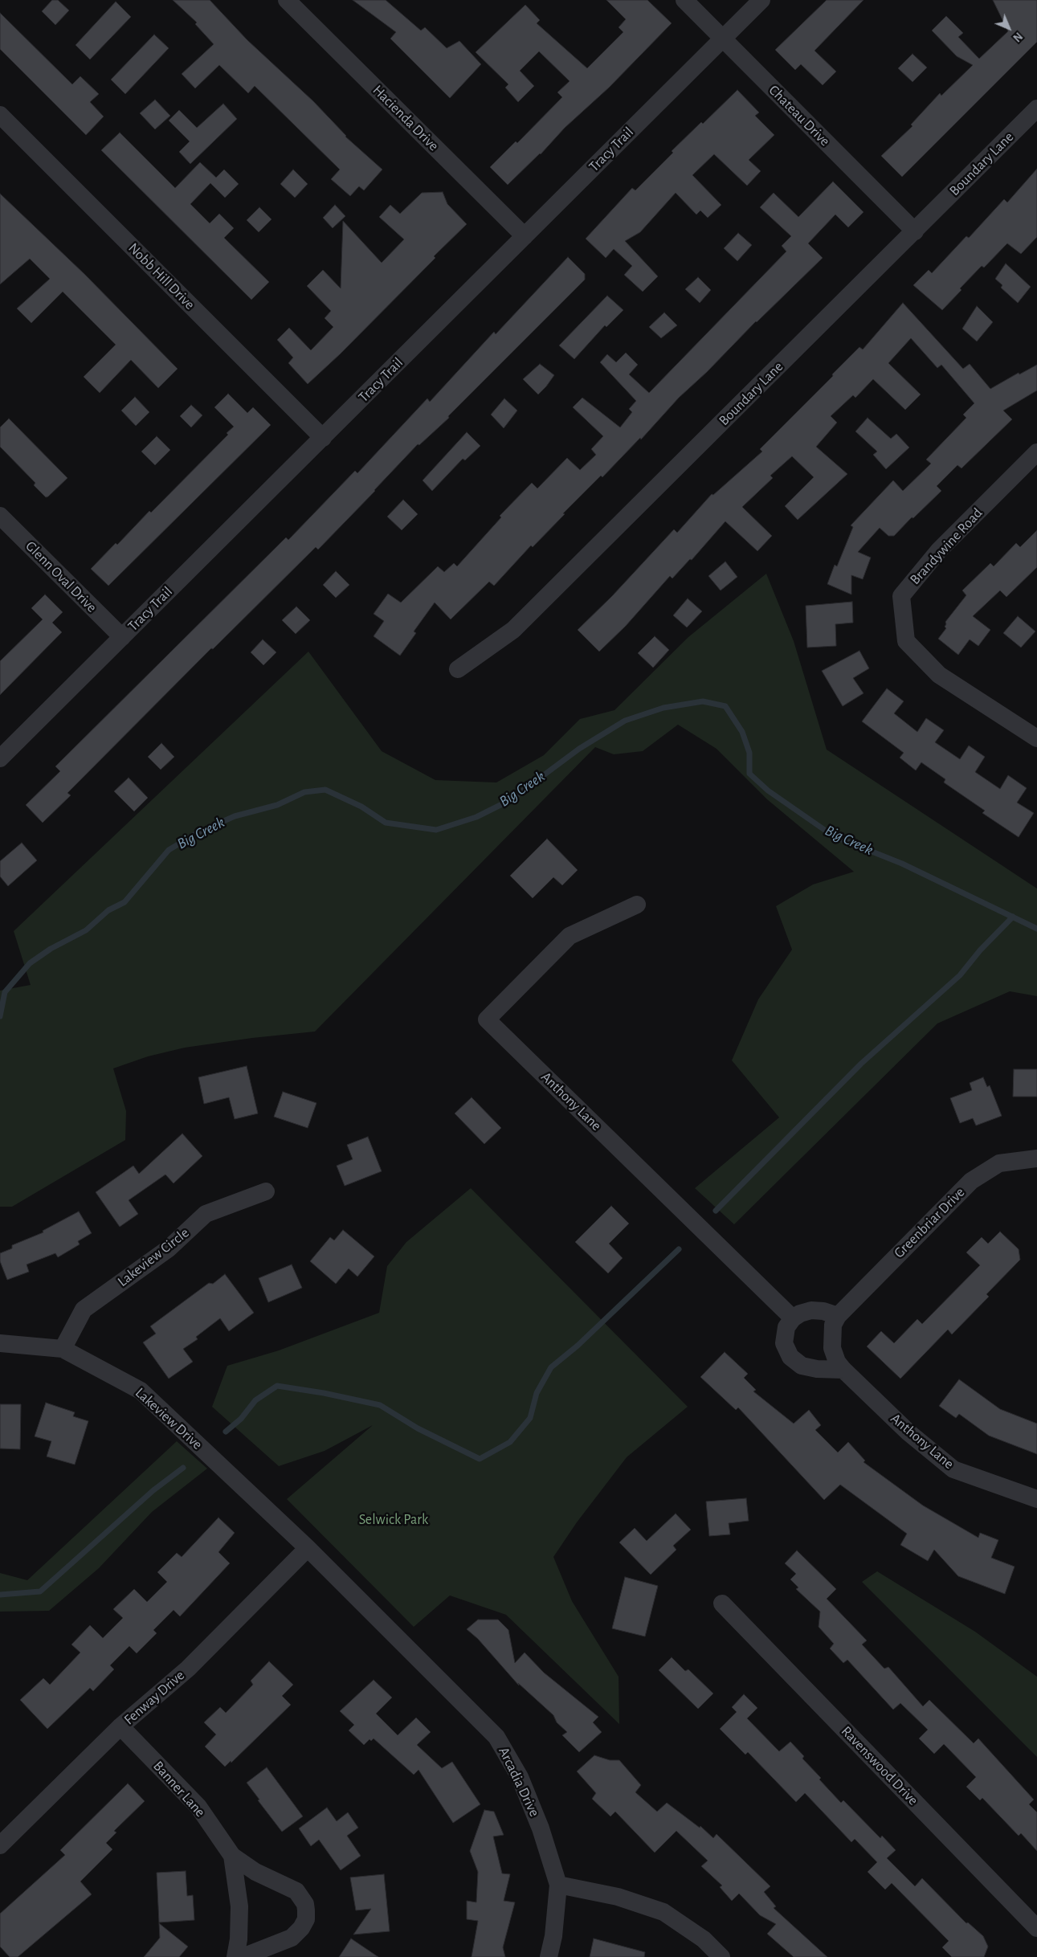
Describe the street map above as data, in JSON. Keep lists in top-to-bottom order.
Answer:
{
  "streets": {
    "street": [
      "Chateau Drive",
      "Hacienda Drive",
      "Tracy Trail",
      "Boundary Lane",
      "Nobb Hill Drive",
      "Brandywine Road",
      "Glenn Oval Drive",
      "Anthony Lane",
      "Greenbriar Drive",
      "Lakeview Circle",
      "Lakeview Drive",
      "Fenway Drive",
      "Ravenswood Drive",
      "Arcadia Drive",
      "Banner Lane"
    ]
  },
  "crossings": [
    ["Chateau Drive", "Tracy Trail"],
    ["Chateau Drive", "Boundary Lane"],
    ["Hacienda Drive", "Tracy Trail"],
    ["Tracy Trail", "Nobb Hill Drive"],
    ["Tracy Trail", "Glenn Oval Drive"],
    ["Anthony Lane", "Greenbriar Drive"],
    ["Lakeview Circle", "Lakeview Drive"],
    ["Lakeview Drive", "Fenway Drive"],
    ["Lakeview Drive", "Arcadia Drive"],
    ["Fenway Drive", "Arcadia Drive"],
    ["Fenway Drive", "Banner Lane"]
  ],
  "water": ["Big Creek"],
  "parks": ["Selwick Park"],
  "north": "bottom right"
}
